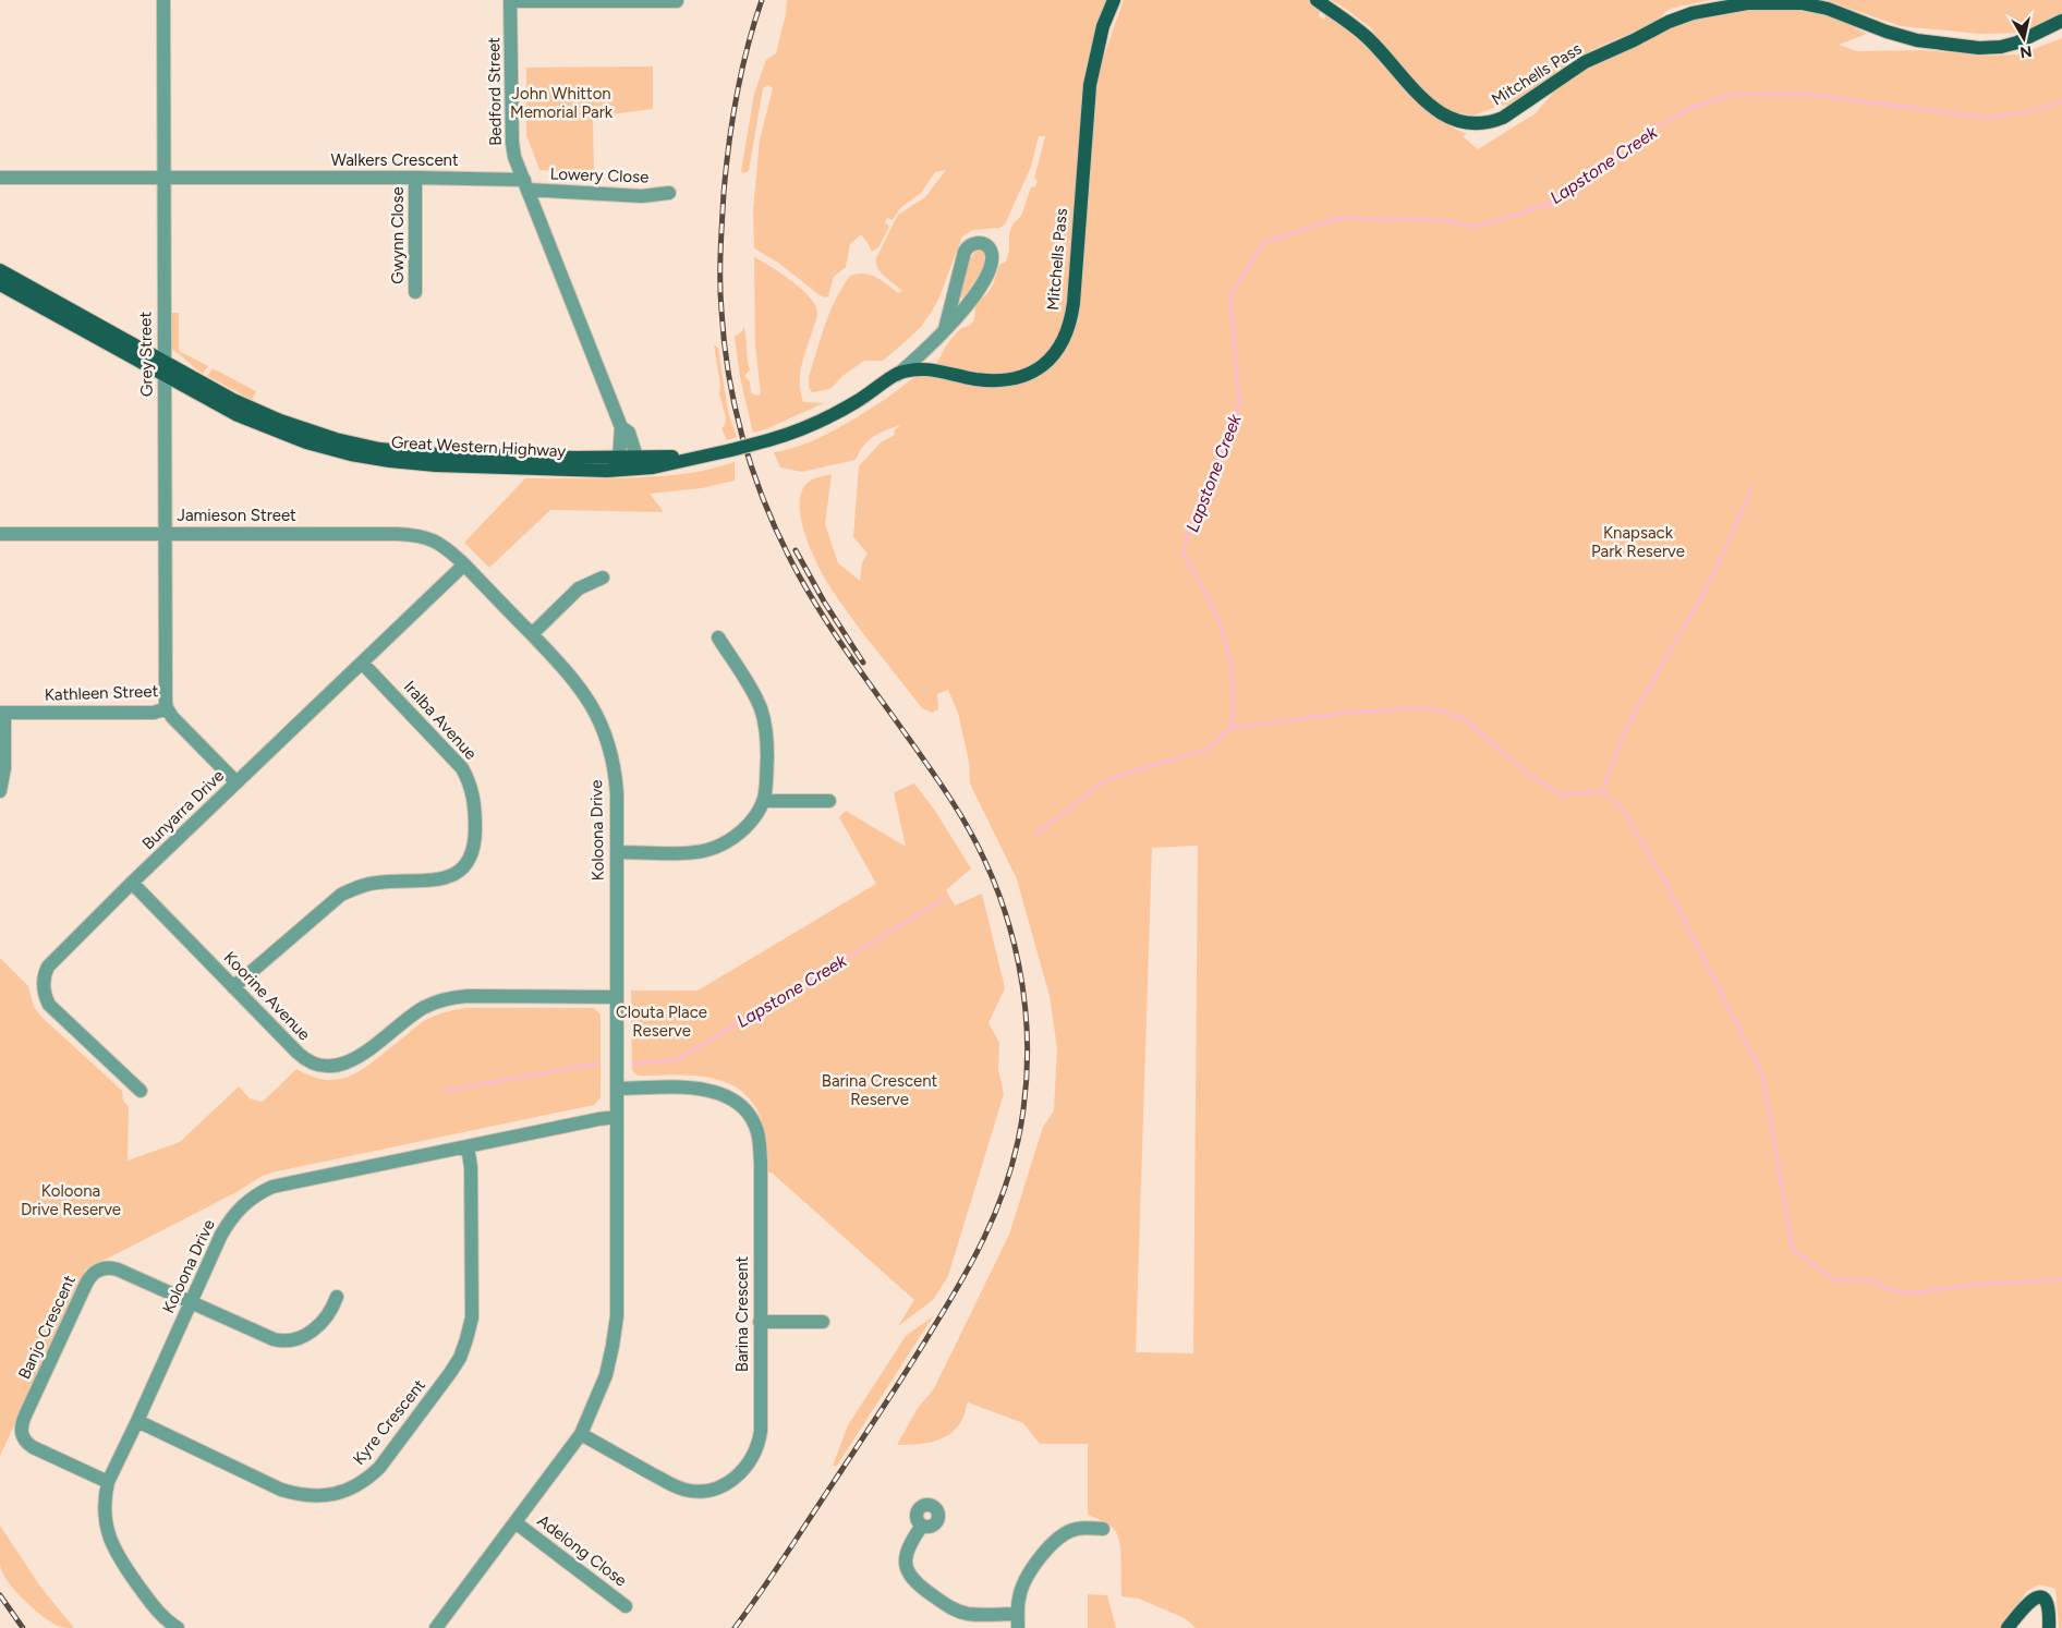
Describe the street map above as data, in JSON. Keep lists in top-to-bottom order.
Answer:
{
  "streets": {
    "main road": ["Mitchells Pass", "Great Western Highway"],
    "street": [
      "Bedford Street",
      "Walkers Crescent",
      "Lowery Close",
      "Gwynn Close",
      "Grey Street",
      "Jamieson Street",
      "Kathleen Street",
      "Iralba Avenue",
      "Bunyarra Drive",
      "Koloona Drive",
      "Koorine Avenue",
      "Barina Crescent",
      "Banjo Crescent",
      "Kyre Crescent",
      "Adelong Close"
    ]
  },
  "crossings": [
    ["Mitchells Pass", "Great Western Highway"],
    ["Bedford Street", "Walkers Crescent"],
    ["Bedford Street", "Lowery Close"],
    ["Walkers Crescent", "Lowery Close"],
    ["Walkers Crescent", "Gwynn Close"],
    ["Walkers Crescent", "Grey Street"],
    ["Grey Street", "Great Western Highway"],
    ["Grey Street", "Jamieson Street"],
    ["Grey Street", "Kathleen Street"],
    ["Jamieson Street", "Bunyarra Drive"],
    ["Jamieson Street", "Koloona Drive"],
    ["Kathleen Street", "Bunyarra Drive"],
    ["Iralba Avenue", "Bunyarra Drive"],
    ["Iralba Avenue", "Koorine Avenue"],
    ["Bunyarra Drive", "Koloona Drive"],
    ["Bunyarra Drive", "Koorine Avenue"],
    ["Koloona Drive", "Koorine Avenue"],
    ["Koloona Drive", "Barina Crescent"],
    ["Koloona Drive", "Banjo Crescent"],
    ["Koloona Drive", "Kyre Crescent"],
    ["Koloona Drive", "Adelong Close"]
  ],
  "water": ["Lapstone Creek"],
  "parks": [
    "John Whitton Memorial Park",
    "Knapsack Park Reserve",
    "Clouta Place Reserve",
    "Barina Crescent Reserve",
    "Koloona Drive Reserve"
  ],
  "north": "bottom"
}
